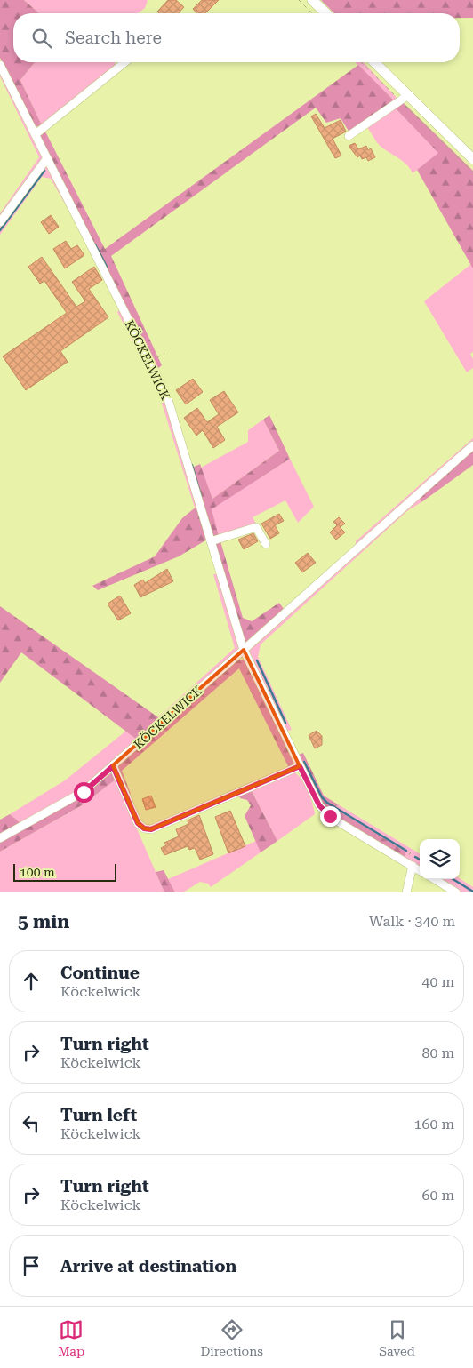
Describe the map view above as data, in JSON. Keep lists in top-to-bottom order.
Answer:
{
  "streets": {
    "street": ["KÖCKELWICK"]
  },
  "scale_bar": "100 m",
  "page": {
    "search": "Search here",
    "scale": "100 m",
    "heading": ["5 min", "Walk · 340 m"],
    "list": [
      ["Continue", "Köckelwick", "40 m"],
      ["Turn right", "Köckelwick", "80 m"],
      ["Turn left", "Köckelwick", "160 m"],
      ["Turn right", "Köckelwick", "60 m"],
      "Arrive at destination"
    ],
    "nav": ["Map", "Directions", "Saved"]
  }
}
